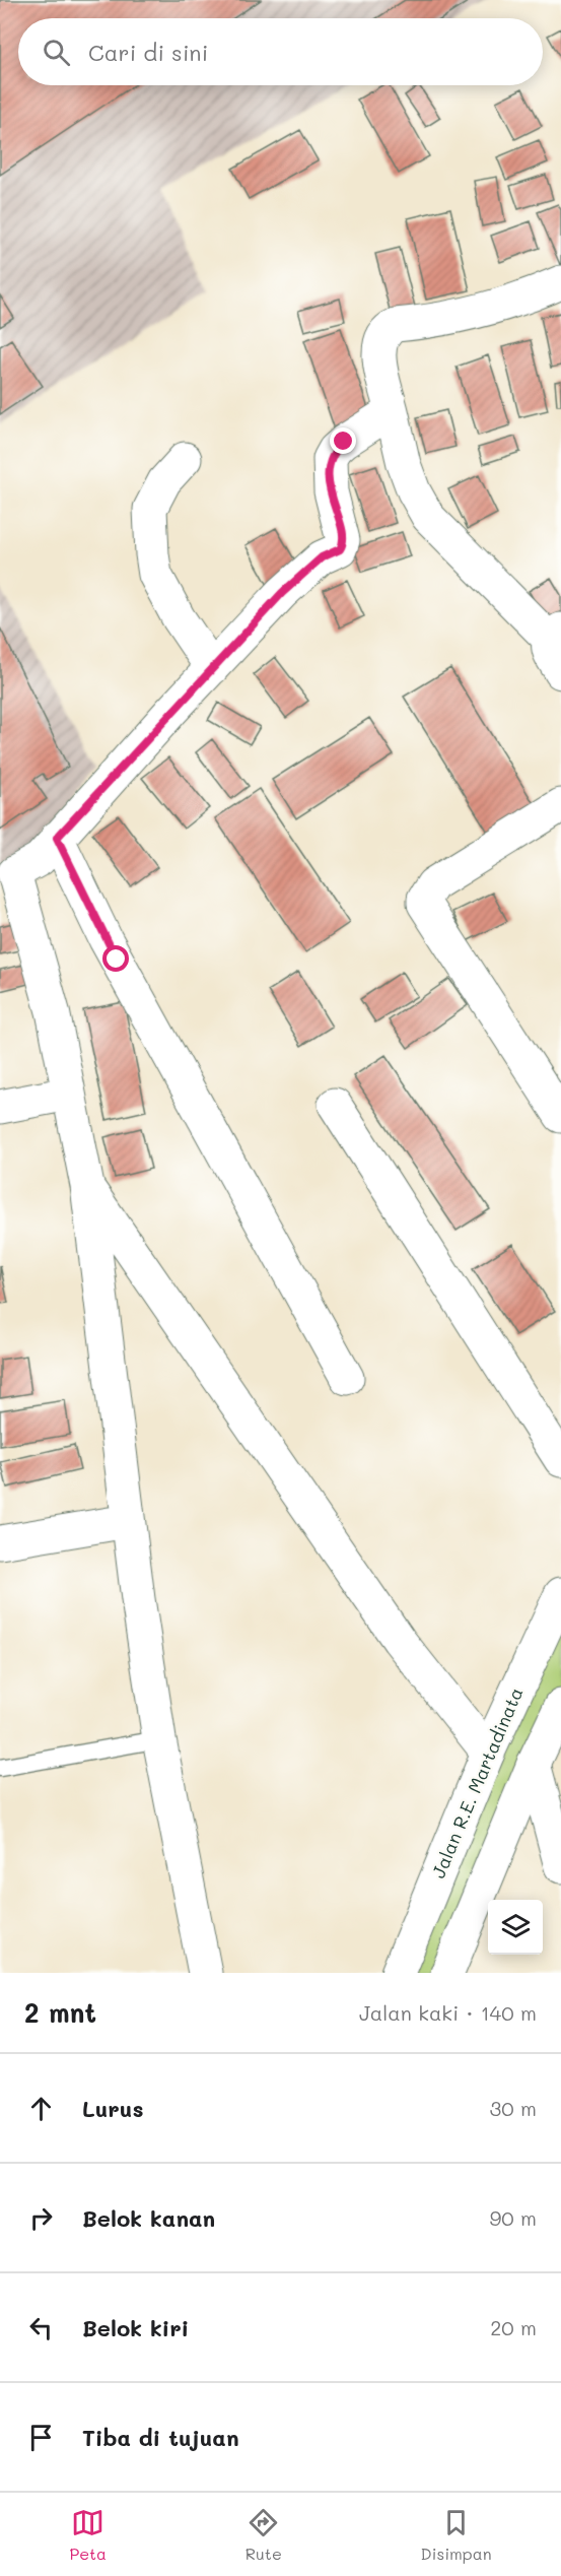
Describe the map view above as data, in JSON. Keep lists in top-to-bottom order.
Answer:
{
  "streets": {
    "main road": ["Jalan R.E. Martadinata"]
  },
  "page": {
    "search": "Cari di sini",
    "heading": ["2 mnt", "Jalan kaki · 140 m"],
    "list": [
      ["Lurus", "30 m"],
      ["Belok kanan", "90 m"],
      ["Belok kiri", "20 m"],
      "Tiba di tujuan"
    ],
    "nav": ["Peta", "Rute", "Disimpan"]
  }
}
